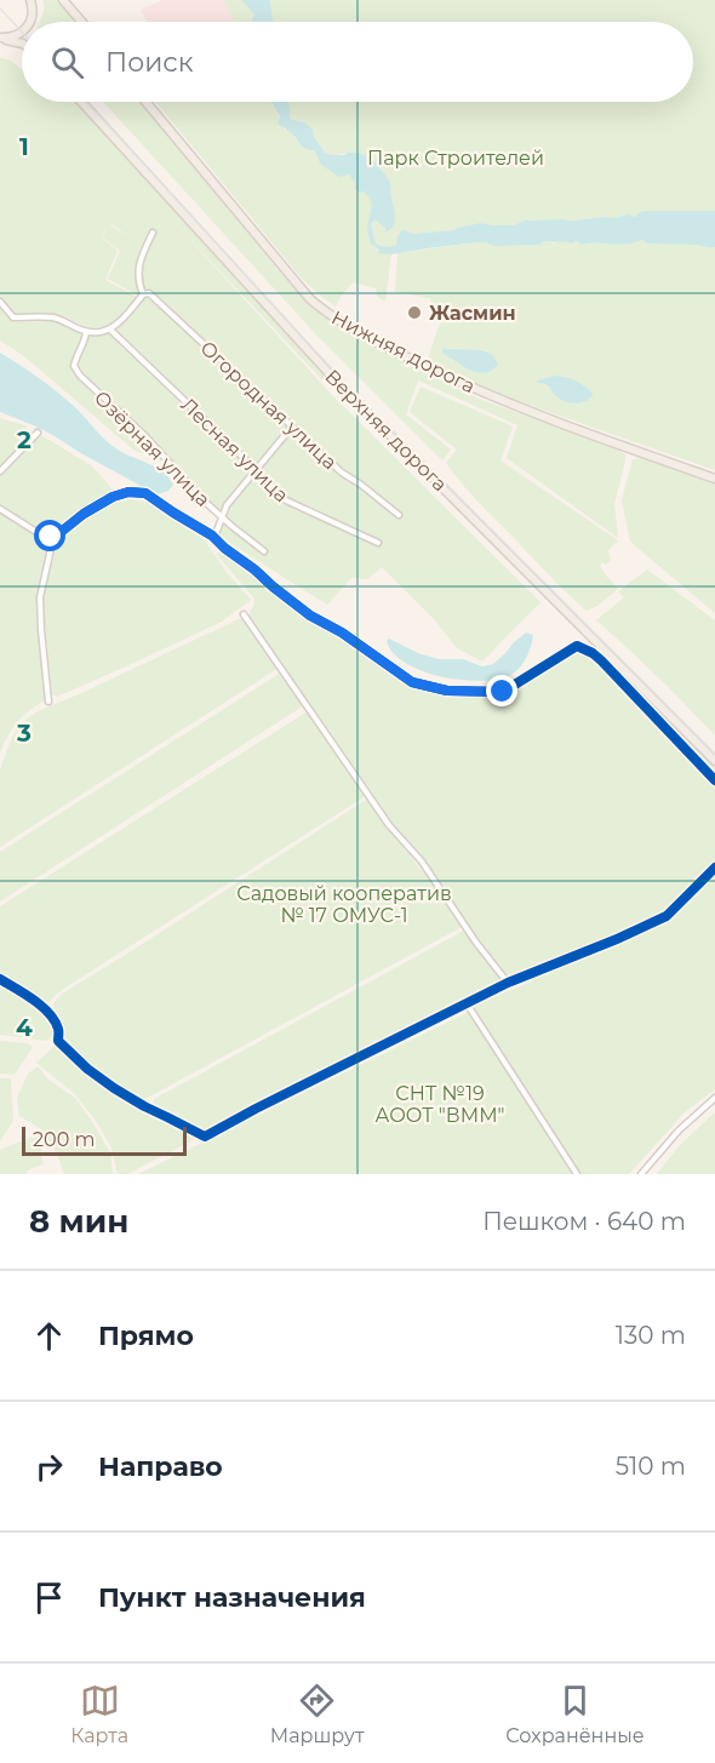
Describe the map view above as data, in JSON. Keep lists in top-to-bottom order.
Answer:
{
  "streets": {
    "main road": ["Нижняя дорога", "Верхняя дорога"],
    "street": ["Огородная улица", "Озёрная улица", "Лесная улица"]
  },
  "parks": ["Парк Строителей", "Садовый кооператив № 17 ОМУС-1", "СНТ №19 АООТ \"ВММ\""],
  "places": ["Жасмин"],
  "scale_bar": "200 m",
  "page": {
    "search": "Поиск",
    "scale": "200 m",
    "heading": ["8 мин", "Пешком · 640 m"],
    "list": [
      ["Прямо", "130 m"],
      ["Направо", "510 m"],
      "Пункт назначения"
    ],
    "nav": ["Карта", "Маршрут", "Сохранённые"]
  },
  "grid": {
    "rows": [
      "1",
      "2",
      "3",
      "4"
    ]
  }
}
